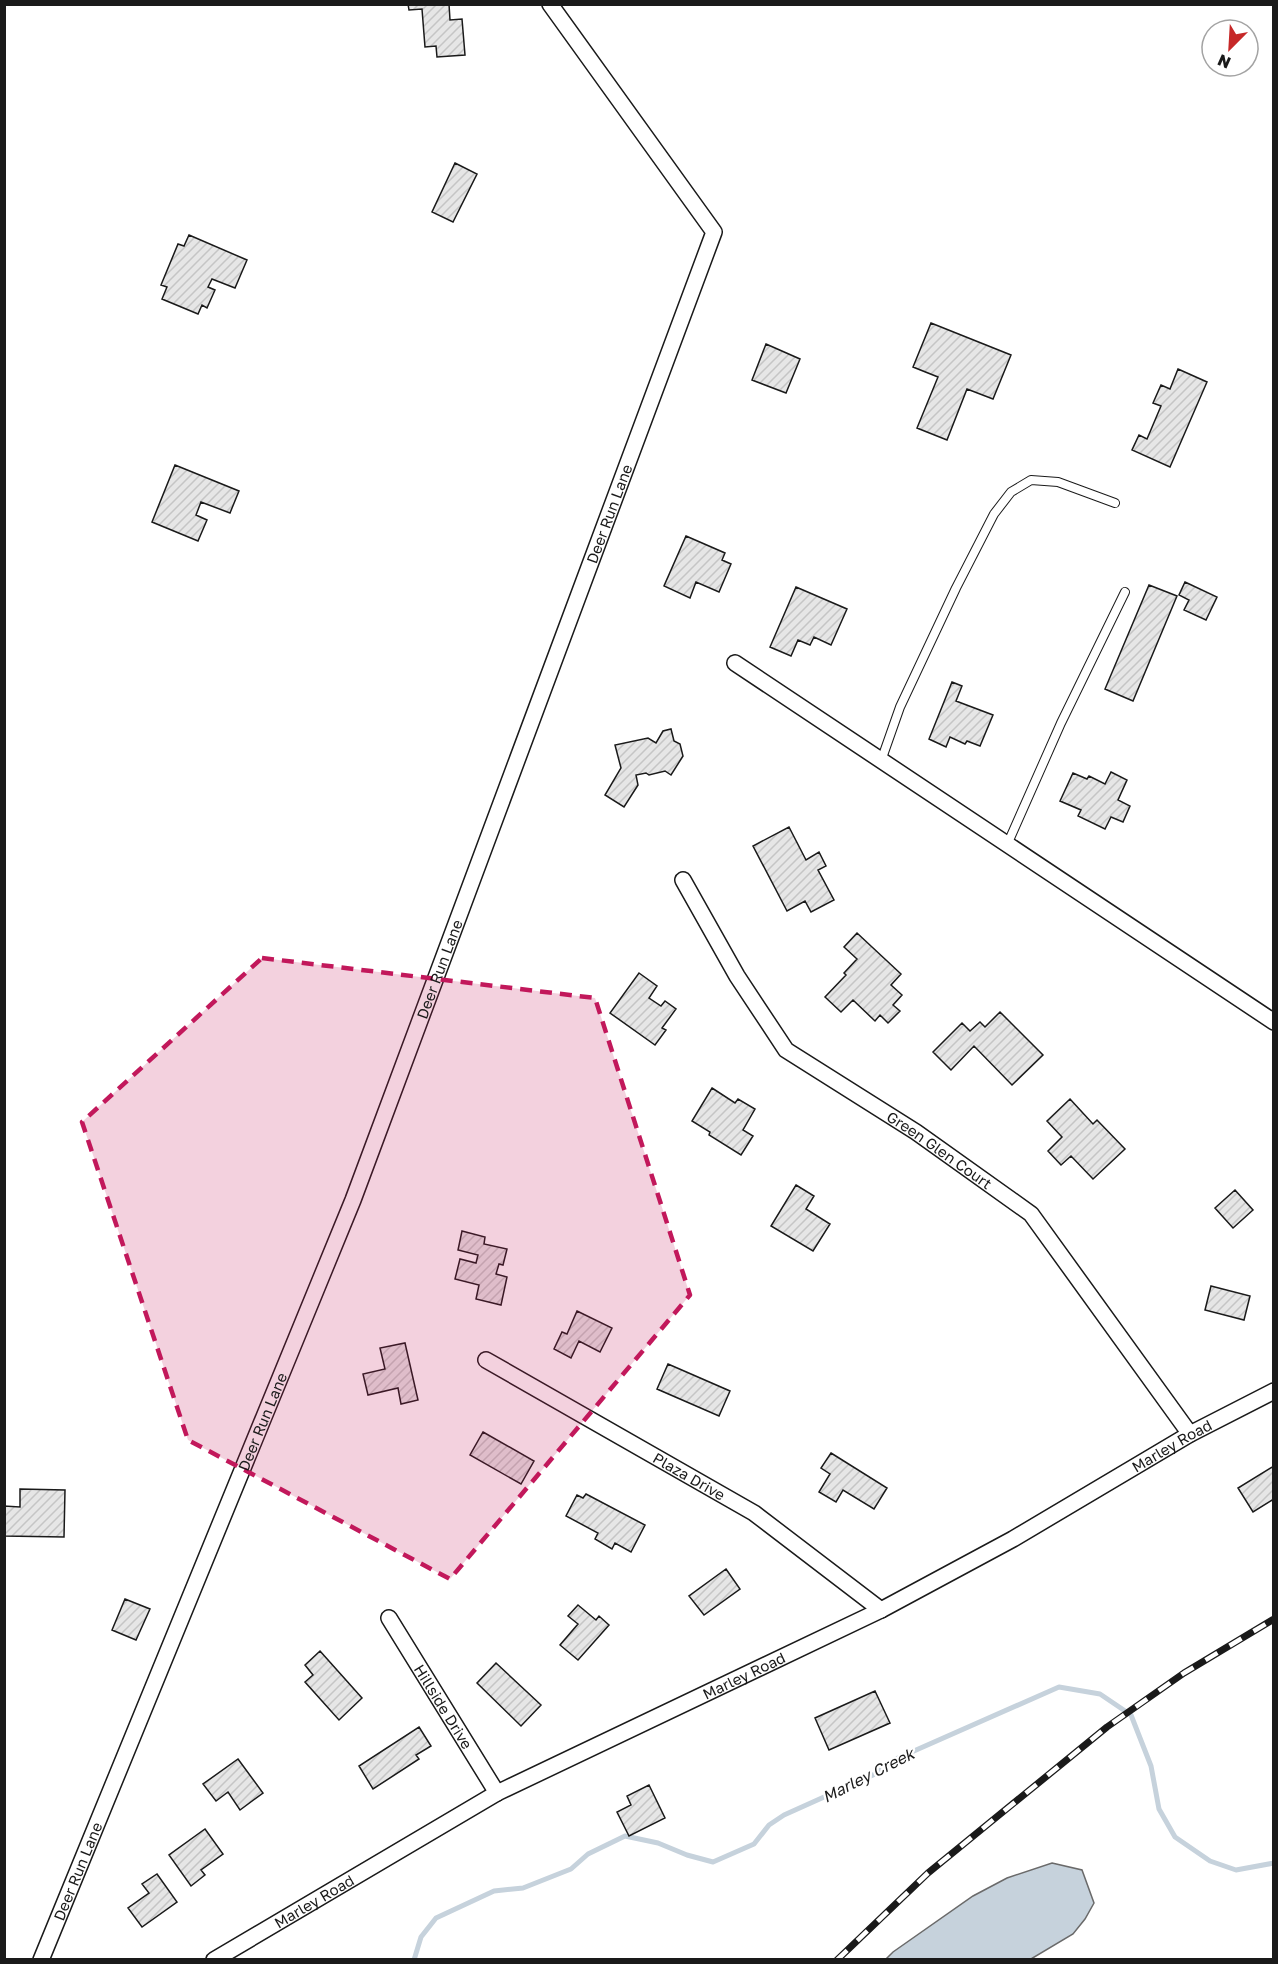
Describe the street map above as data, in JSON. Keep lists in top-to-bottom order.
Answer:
{
  "streets": {
    "street": [
      "Deer Run Lane",
      "Green Glen Court",
      "Marley Road",
      "Plaza Drive",
      "Hillside Drive"
    ]
  },
  "crossings": [
    ["Green Glen Court", "Marley Road"],
    ["Marley Road", "Plaza Drive"],
    ["Marley Road", "Hillside Drive"]
  ],
  "water": ["Marley Creek"],
  "north": "bottom left"
}
